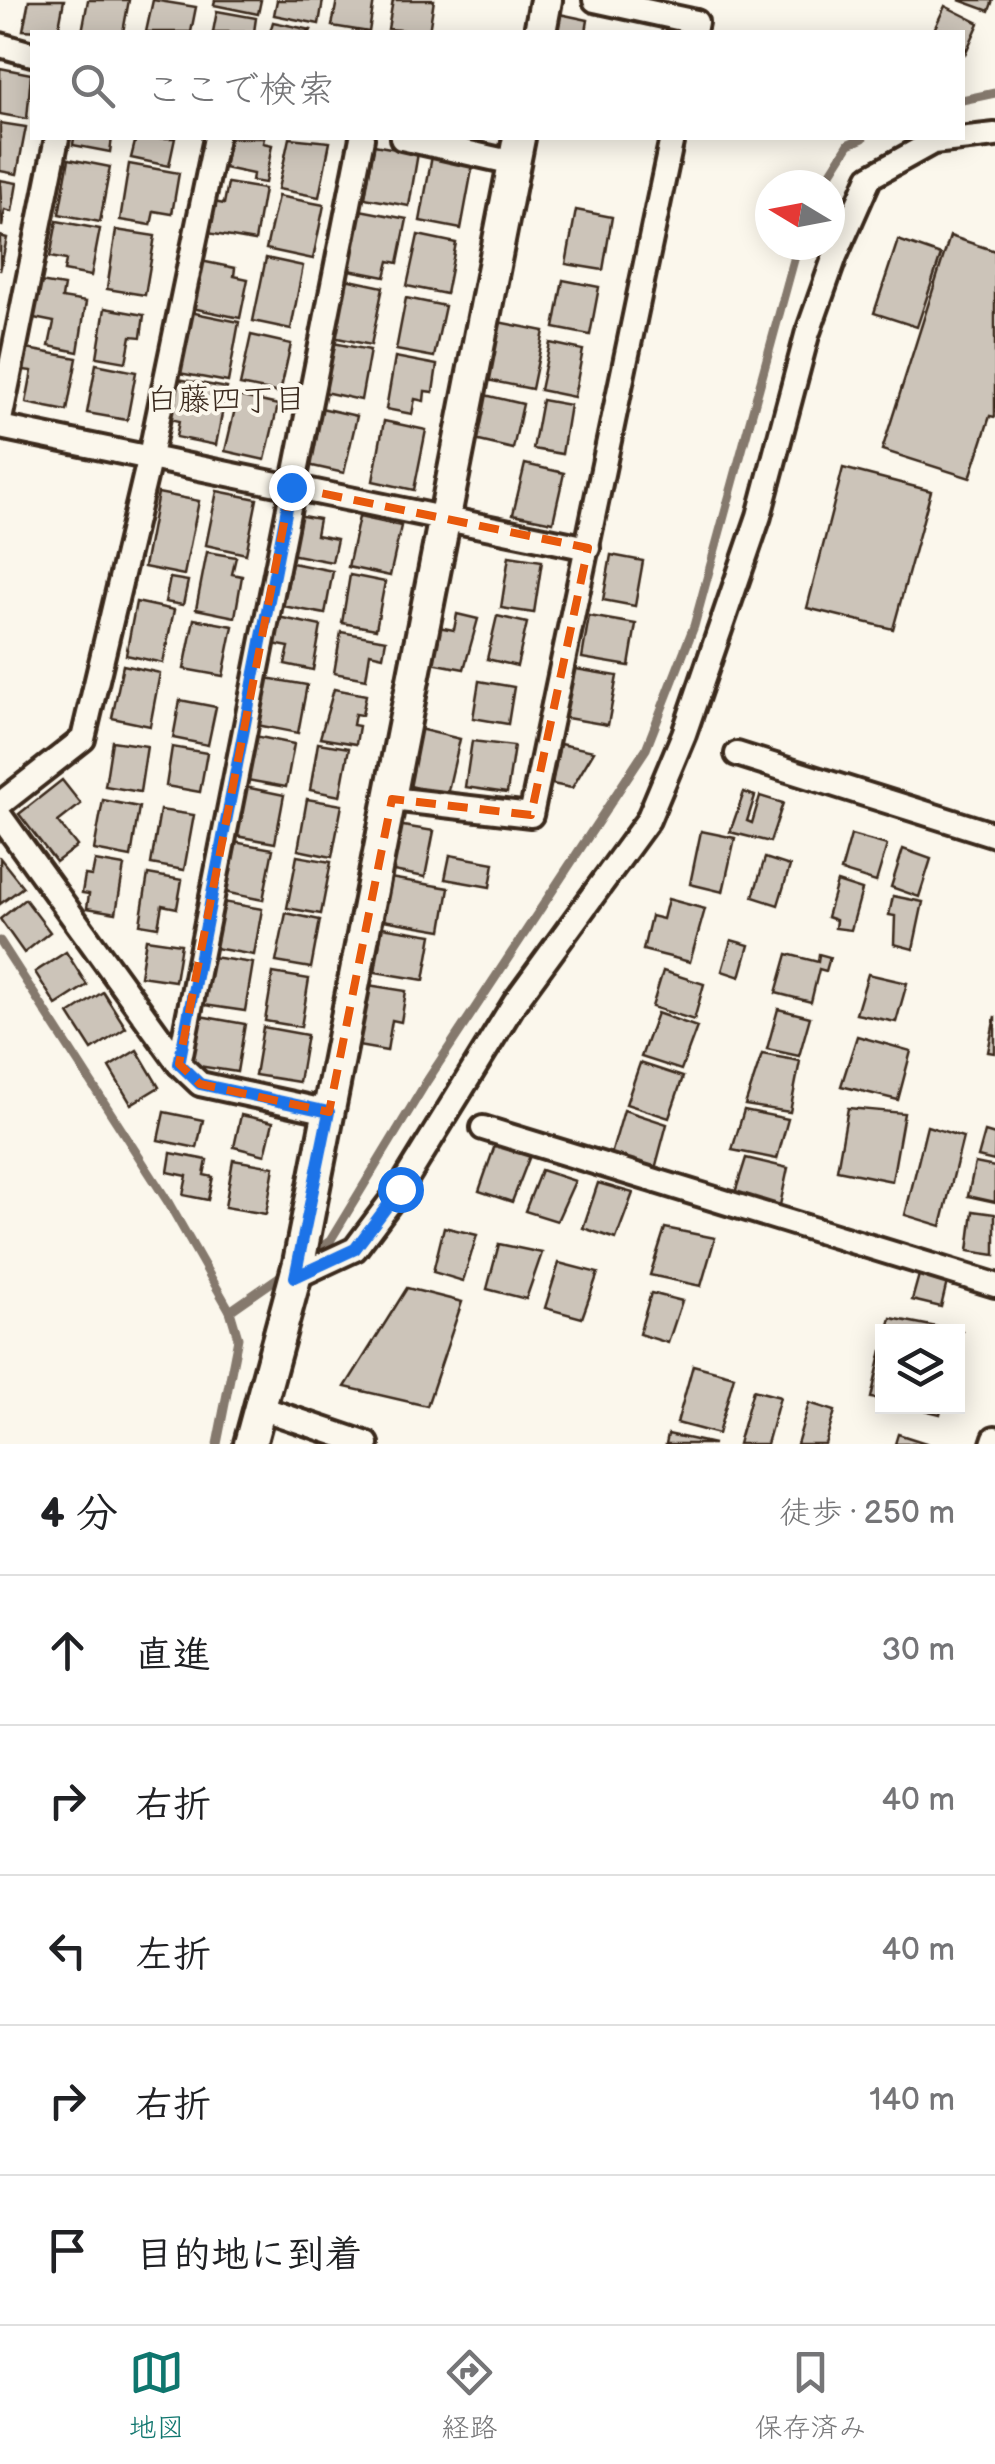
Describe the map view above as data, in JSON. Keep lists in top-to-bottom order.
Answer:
{
  "districts": ["白藤四丁目"],
  "north": "left",
  "page": {
    "search": "ここで検索",
    "heading": ["4 分", "徒歩 · 250 m"],
    "list": [
      ["直進", "30 m"],
      ["右折", "40 m"],
      ["左折", "40 m"],
      ["右折", "140 m"],
      "目的地に到着"
    ],
    "nav": ["地図", "経路", "保存済み"]
  }
}
